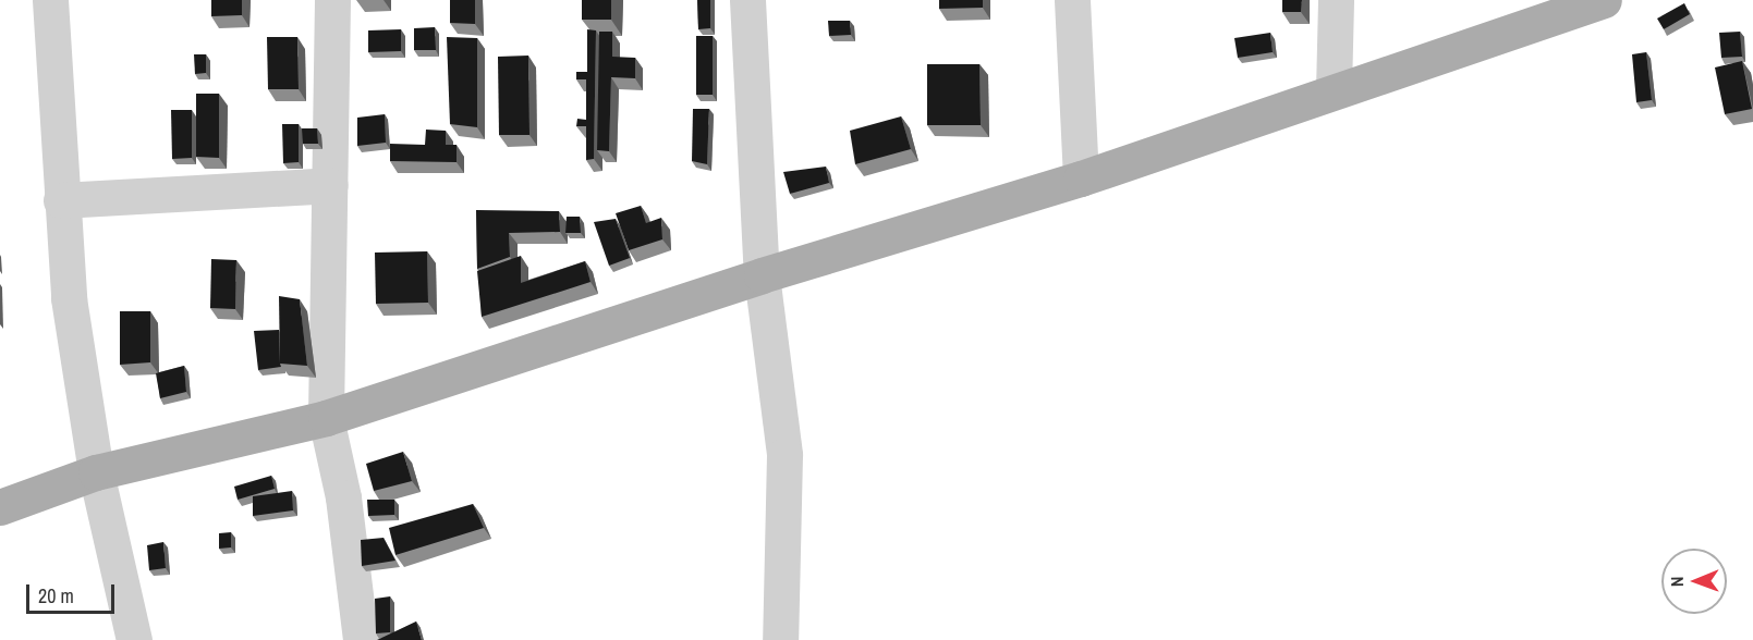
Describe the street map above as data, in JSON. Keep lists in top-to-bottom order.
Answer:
{
  "scale_bar": "20 m",
  "north": "left"
}
